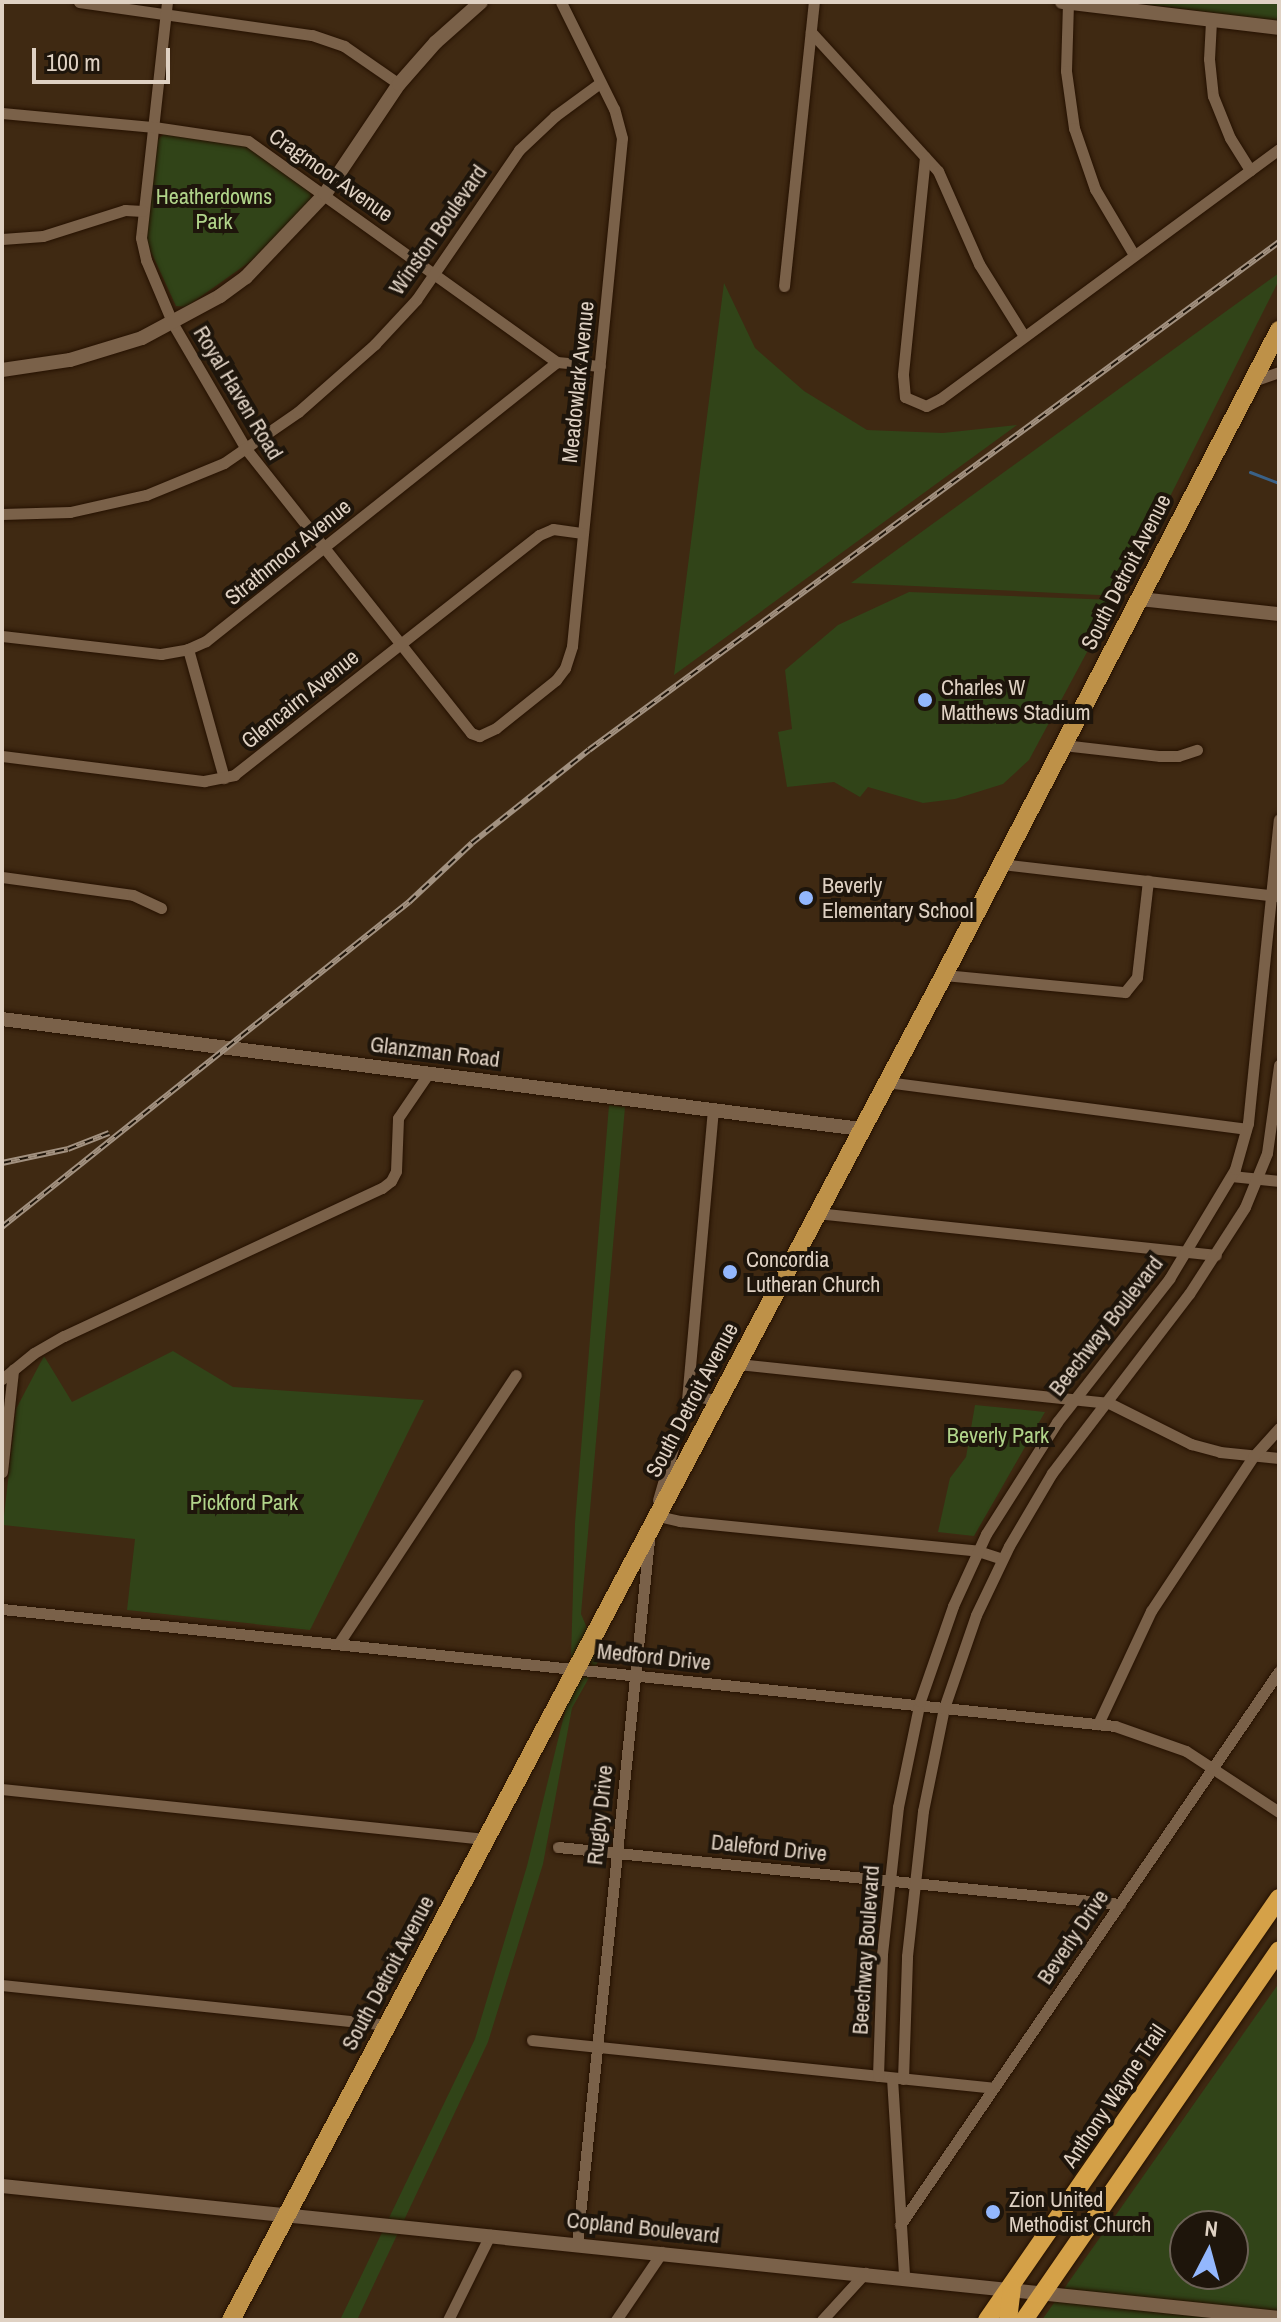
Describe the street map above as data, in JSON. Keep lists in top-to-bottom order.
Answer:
{
  "streets": {
    "highway": ["Anthony Wayne Trail"],
    "main road": ["South Detroit Avenue"],
    "street": [
      "Cragmoor Avenue",
      "Winston Boulevard",
      "Meadowlark Avenue",
      "Royal Haven Road",
      "Strathmoor Avenue",
      "Glencairn Avenue",
      "Glanzman Road",
      "Beechway Boulevard",
      "Medford Drive",
      "Rugby Drive",
      "Daleford Drive",
      "Beverly Drive",
      "Copland Boulevard"
    ]
  },
  "crossings": [
    ["Cragmoor Avenue", "Winston Boulevard"],
    ["Cragmoor Avenue", "Royal Haven Road"],
    ["Cragmoor Avenue", "Strathmoor Avenue"],
    ["Winston Boulevard", "Meadowlark Avenue"],
    ["Winston Boulevard", "Royal Haven Road"],
    ["Meadowlark Avenue", "Royal Haven Road"],
    ["Meadowlark Avenue", "Glencairn Avenue"],
    ["Royal Haven Road", "Strathmoor Avenue"],
    ["Royal Haven Road", "Glencairn Avenue"],
    ["South Detroit Avenue", "Glanzman Road"],
    ["South Detroit Avenue", "Medford Drive"],
    ["South Detroit Avenue", "Rugby Drive"],
    ["South Detroit Avenue", "Copland Boulevard"],
    ["Glanzman Road", "Rugby Drive"],
    ["Beechway Boulevard", "Medford Drive"],
    ["Beechway Boulevard", "Daleford Drive"],
    ["Beechway Boulevard", "Beverly Drive"],
    ["Beechway Boulevard", "Copland Boulevard"],
    ["Medford Drive", "Rugby Drive"],
    ["Medford Drive", "Beverly Drive"],
    ["Rugby Drive", "Daleford Drive"],
    ["Rugby Drive", "Copland Boulevard"],
    ["Daleford Drive", "Beverly Drive"],
    ["Anthony Wayne Trail", "Copland Boulevard"]
  ],
  "parks": ["Heatherdowns Park", "Beverly Park", "Pickford Park"],
  "places": [
    "Charles W Matthews Stadium",
    "Beverly Elementary School",
    "Concordia Lutheran Church",
    "Zion United Methodist Church"
  ],
  "scale_bar": "100 m",
  "north": "top"
}
